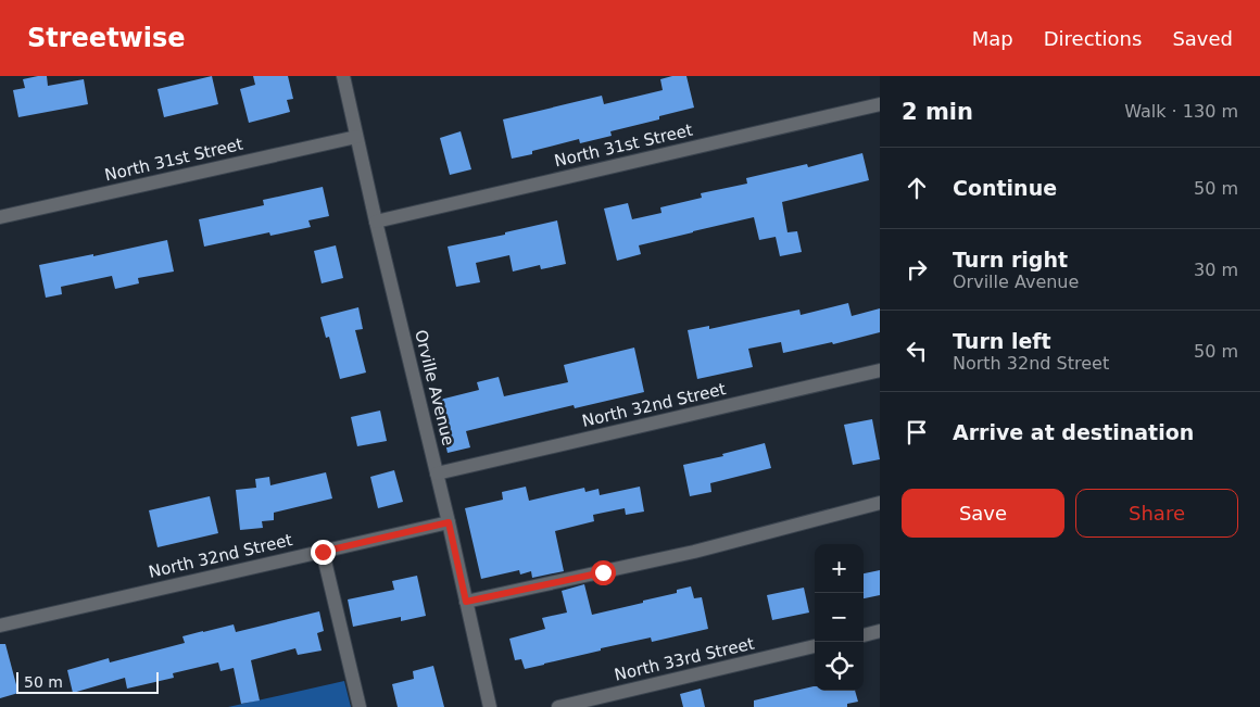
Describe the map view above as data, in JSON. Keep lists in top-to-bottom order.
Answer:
{
  "streets": {
    "street": [
      "North 31st Street",
      "Orville Avenue",
      "North 32nd Street",
      "North 33rd Street"
    ]
  },
  "crossings": [
    ["North 31st Street", "Orville Avenue"],
    ["Orville Avenue", "North 32nd Street"]
  ],
  "scale_bar": "50 m",
  "page": {
    "header": "Streetwise",
    "nav": ["Map", "Directions", "Saved"],
    "heading": ["2 min", "Walk · 130 m"],
    "list": [
      ["Continue", "50 m"],
      ["Turn right", "Orville Avenue", "30 m"],
      ["Turn left", "North 32nd Street", "50 m"],
      "Arrive at destination"
    ],
    "buttons": ["Save", "Share"],
    "map_buttons": ["+", "−"],
    "scale": "50 m"
  }
}
